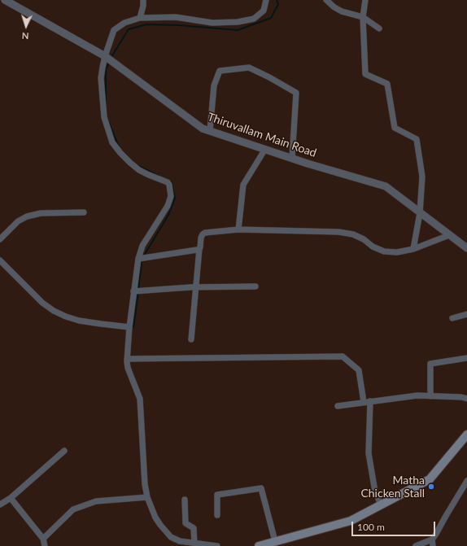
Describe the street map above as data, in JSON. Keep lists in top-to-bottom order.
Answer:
{
  "streets": {
    "street": ["Thiruvallam Main Road"]
  },
  "places": ["Matha Chicken Stall"],
  "scale_bar": "100 m",
  "north": "bottom"
}
